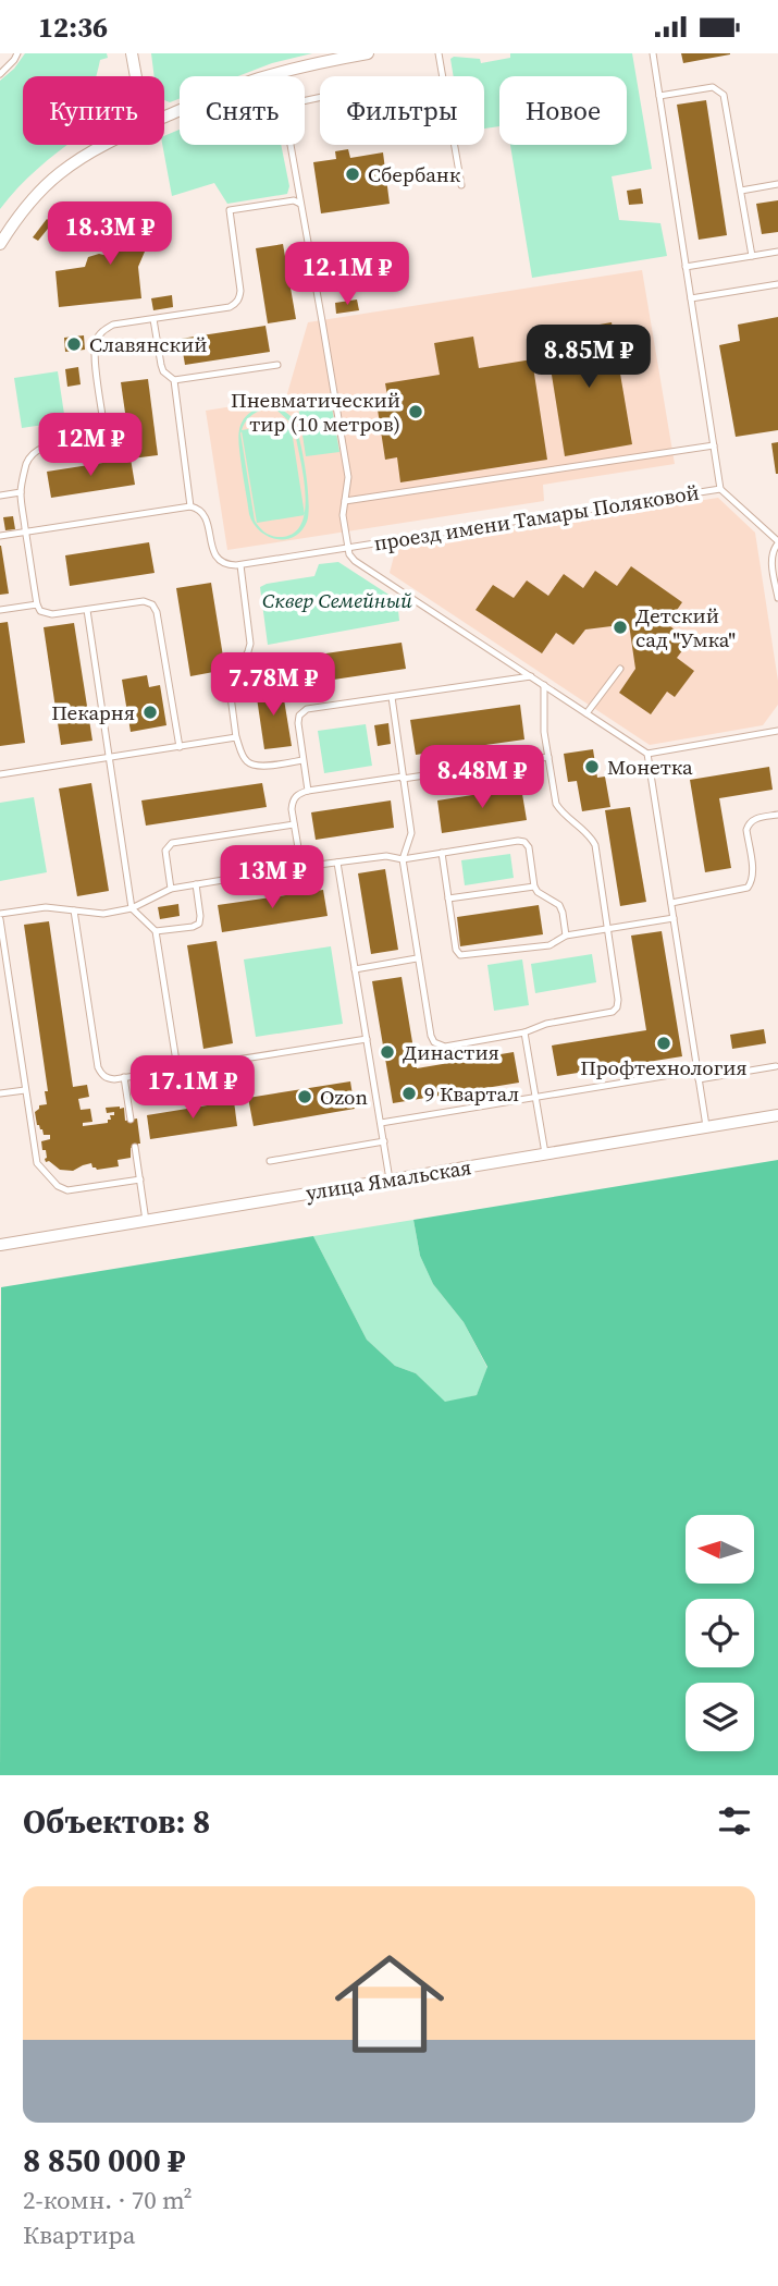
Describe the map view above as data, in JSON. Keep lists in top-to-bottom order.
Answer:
{
  "streets": {
    "street": ["улица Ямальская"],
    "lane": ["проезд имени Тамары Поляковой"]
  },
  "parks": ["Сквер Семейный"],
  "places": [
    "Сбербанк",
    "Славянский",
    "Пневматический тир (10 метров)",
    "Детский сад \"Умка\"",
    "Пекарня",
    "Монетка",
    "Профтехнология",
    "Династия",
    "9 Квартал",
    "Ozon"
  ],
  "north": "left",
  "page": {
    "status": "12:36",
    "chip": [
      "Купить",
      "Снять",
      "Фильтры",
      "Новое"
    ],
    "price": [
      "18.3M ₽",
      "12.1M ₽",
      "8.85M ₽",
      "12M ₽",
      "7.78M ₽",
      "8.48M ₽",
      "13M ₽",
      "17.1M ₽"
    ],
    "heading": "Объектов: 8",
    "list": [
      {
        "name": "8 850 000 ₽",
        "note": "2-комн. · 70 m² · Квартира"
      }
    ]
  }
}
